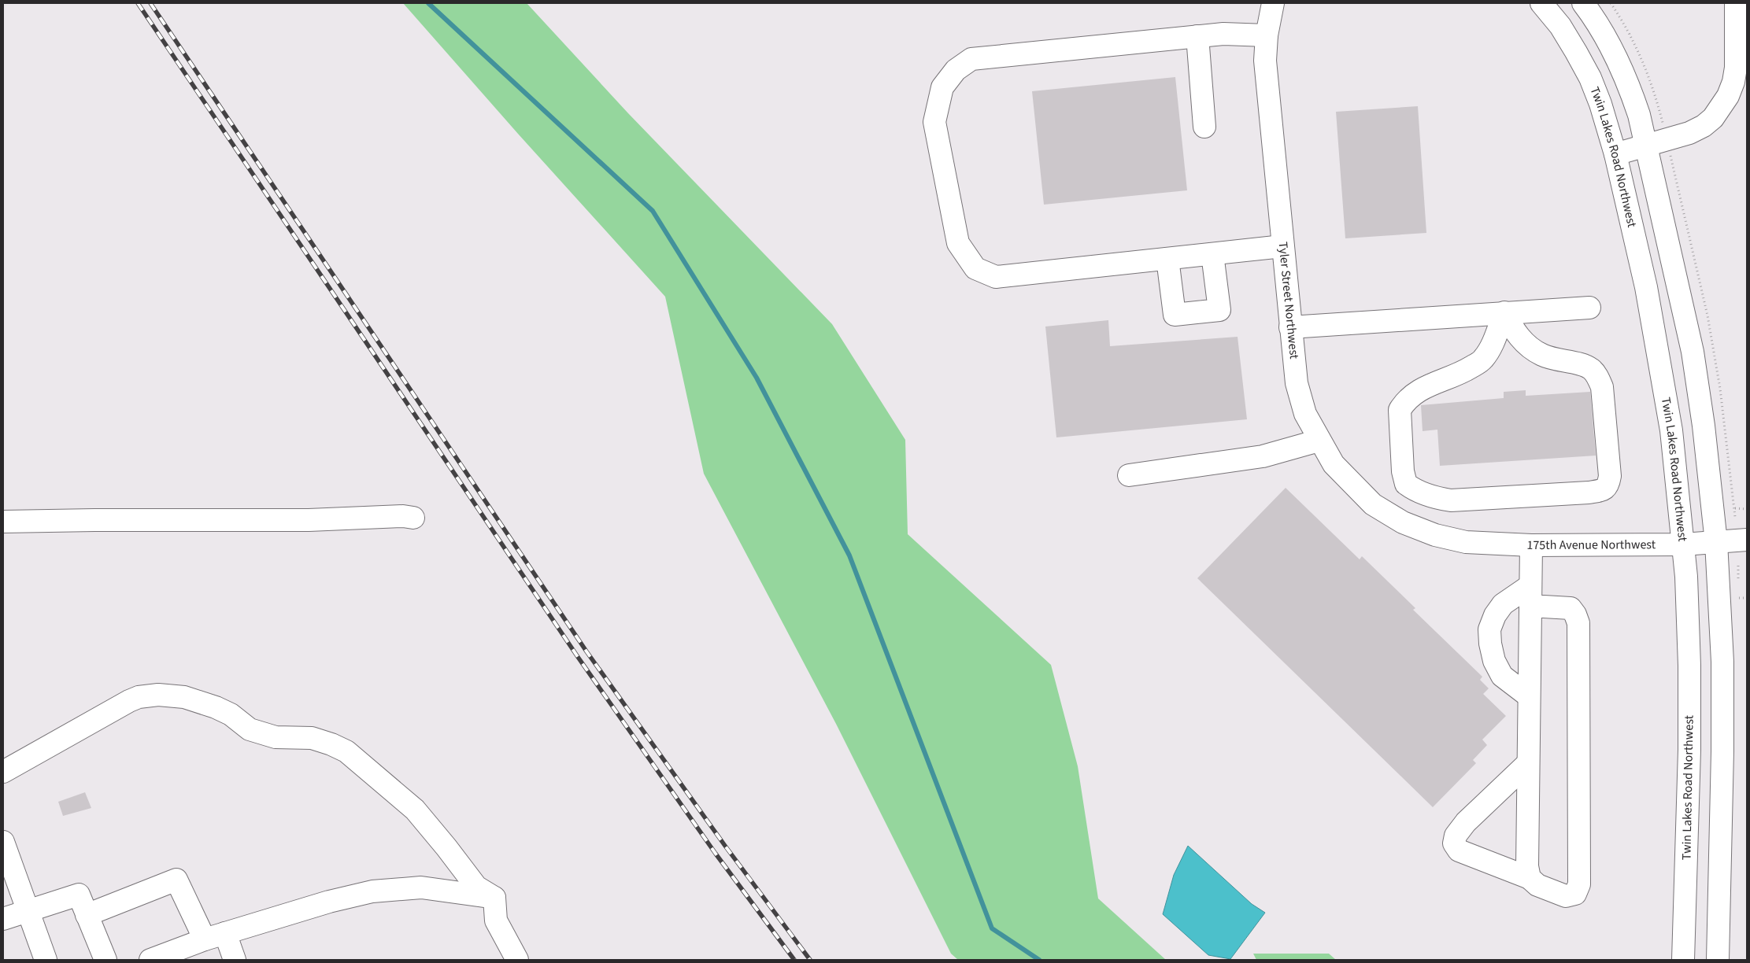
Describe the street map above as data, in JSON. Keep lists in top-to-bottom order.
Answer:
{
  "streets": {
    "street": ["Twin Lakes Road Northwest", "Tyler Street Northwest", "175th Avenue Northwest"]
  },
  "crossings": [
    ["Twin Lakes Road Northwest", "175th Avenue Northwest"],
    ["Tyler Street Northwest", "175th Avenue Northwest"]
  ]
}
